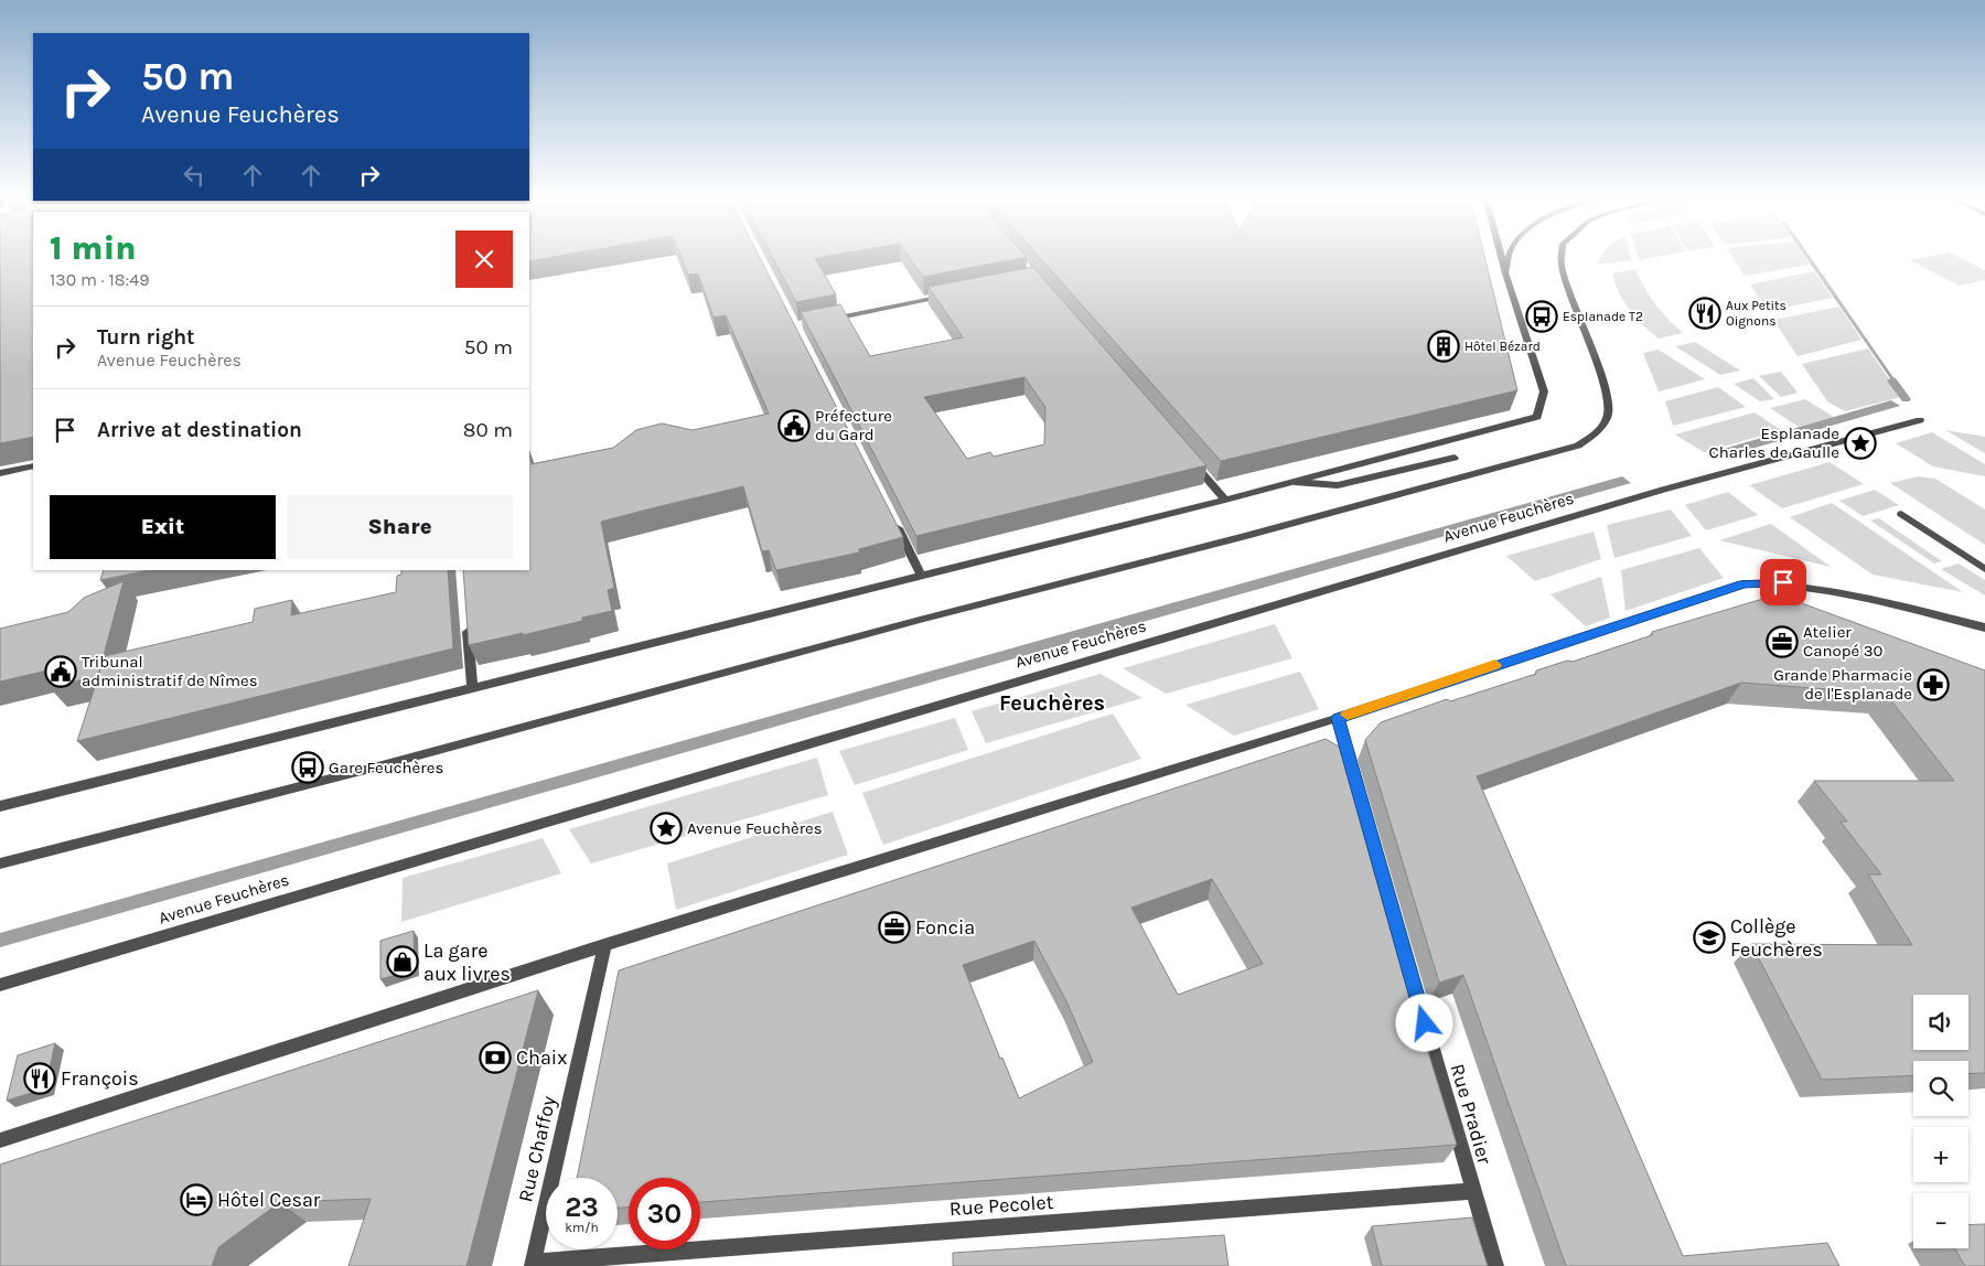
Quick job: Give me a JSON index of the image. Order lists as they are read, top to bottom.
{
  "streets": {
    "street": [
      "Avenue Feuchères",
      "Rue Pradier",
      "Rue Chaffoy",
      "Rue Pecolet"
    ]
  },
  "crossings": [
    ["Rue Pradier", "Rue Pecolet"],
    ["Rue Chaffoy", "Rue Pecolet"]
  ],
  "districts": ["Feuchères"],
  "places": {
    "restaurant": ["Aux Petits Oignons", "François"],
    "bus stop": ["Esplanade T2", "Gare Feuchères"],
    "building": ["Hôtel Bézard"],
    "public building": ["Préfecture du Gard", "Tribunal administratif de Nîmes"],
    "place": ["Esplanade Charles de Gaulle", "Avenue Feuchères"],
    "office": ["Atelier Canopé 30", "Foncia"],
    "pharmacy": ["Grande Pharmacie de l'Esplanade"],
    "school or university": ["Collège Feuchères"],
    "shop": ["La gare aux livres"],
    "bank": ["Chaix"],
    "hotel": ["Hôtel Cesar"]
  },
  "page": {
    "turn": ["50 m", "Avenue Feuchères"],
    "heading": ["1 min", "130 m · 18:49"],
    "list": [
      {
        "name": "Turn right",
        "note": "Avenue Feuchères",
        "value": "50 m"
      },
      {
        "name": "Arrive at destination",
        "value": "80 m"
      }
    ],
    "buttons": ["Exit", "Share"],
    "map_buttons": ["+", "−"],
    "speed": "23 km/h",
    "limit": "30"
  }
}
